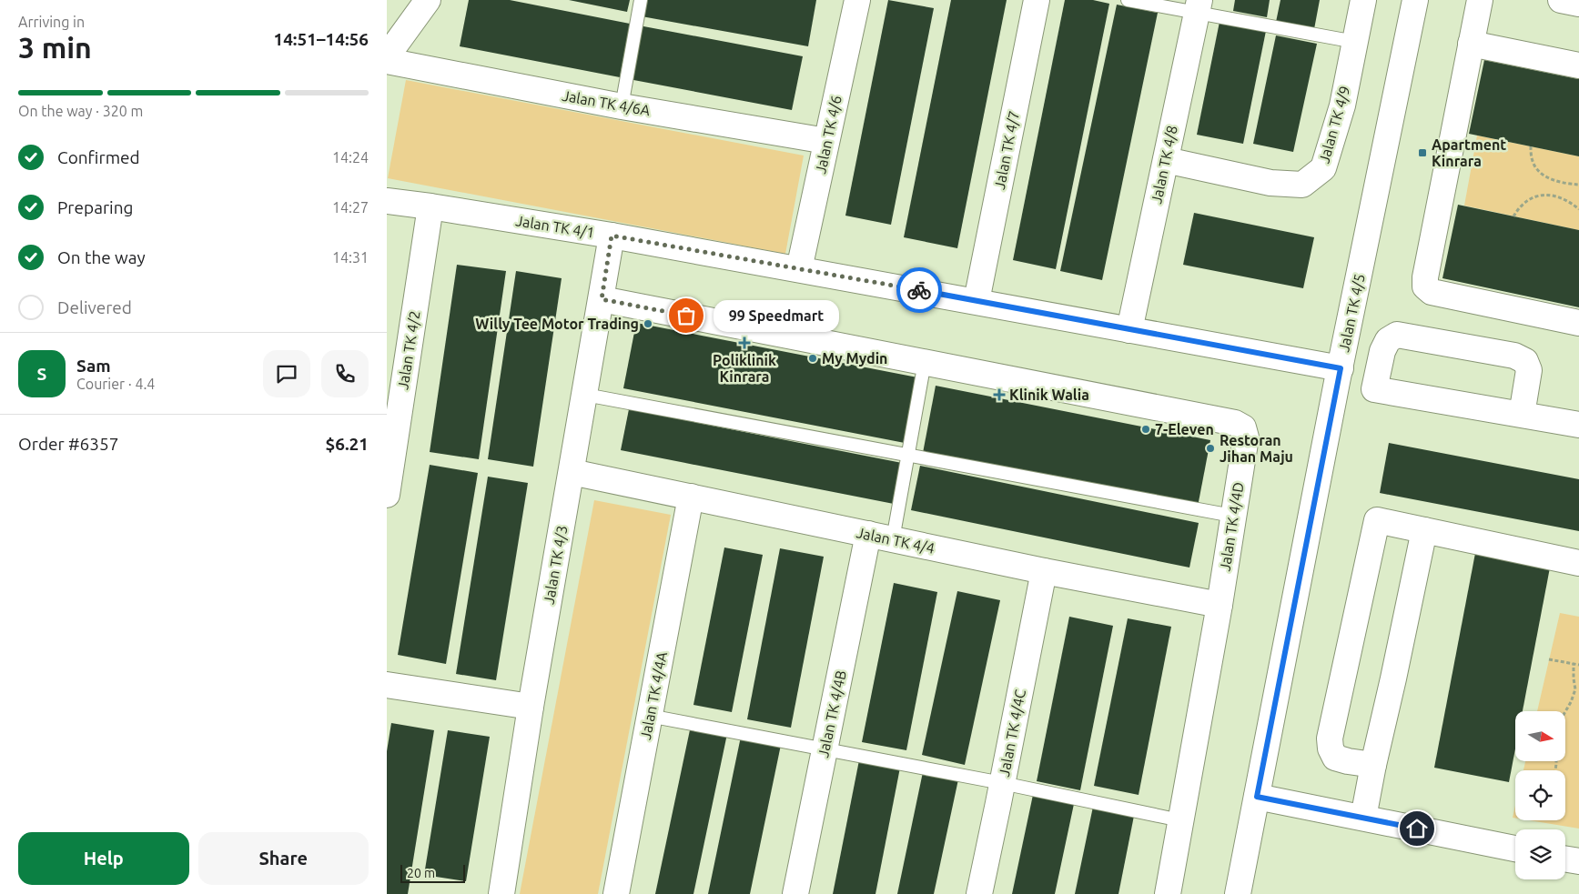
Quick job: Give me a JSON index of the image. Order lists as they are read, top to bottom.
{
  "streets": {
    "street": [
      "Jalan TK 4/6A",
      "Jalan TK 4/9",
      "Jalan TK 4/6",
      "Jalan TK 4/7",
      "Jalan TK 4/8",
      "Jalan TK 4/1",
      "Jalan TK 4/5",
      "Jalan TK 4/2",
      "Jalan TK 4/4D",
      "Jalan TK 4/4",
      "Jalan TK 4/3",
      "Jalan TK 4/4A",
      "Jalan TK 4/4B",
      "Jalan TK 4/4C"
    ]
  },
  "crossings": [
    ["Jalan TK 4/6A", "Jalan TK 4/6"],
    ["Jalan TK 4/9", "Jalan TK 4/8"],
    ["Jalan TK 4/6", "Jalan TK 4/1"],
    ["Jalan TK 4/7", "Jalan TK 4/1"],
    ["Jalan TK 4/8", "Jalan TK 4/1"],
    ["Jalan TK 4/1", "Jalan TK 4/5"],
    ["Jalan TK 4/1", "Jalan TK 4/2"],
    ["Jalan TK 4/1", "Jalan TK 4/3"],
    ["Jalan TK 4/4D", "Jalan TK 4/4"],
    ["Jalan TK 4/4D", "Jalan TK 4/3"],
    ["Jalan TK 4/4", "Jalan TK 4/3"],
    ["Jalan TK 4/4", "Jalan TK 4/4A"],
    ["Jalan TK 4/4", "Jalan TK 4/4B"],
    ["Jalan TK 4/4", "Jalan TK 4/4C"]
  ],
  "places": {
    "transit": ["Apartment Kinrara"],
    "other": [
      "99 Speedmart",
      "Willy Tee Motor Trading",
      "My Mydin",
      "7-Eleven",
      "Restoran Jihan Maju"
    ],
    "health": ["Poliklinik Kinrara", "Klinik Walia"]
  },
  "scale_bar": "20 m",
  "north": "right",
  "page": {
    "heading": ["3 min", "Arriving in", "14:51–14:56"],
    "panel": [
      "Sam",
      "Courier · 4.4",
      "Order #6357",
      "$6.21"
    ],
    "bar": "On the way · 320 m",
    "list": [
      ["Confirmed", "14:24"],
      ["Preparing", "14:27"],
      ["On the way", "14:31"],
      "Delivered"
    ],
    "bubble": "99 Speedmart",
    "round": "S",
    "buttons": ["Help", "Share"],
    "scale": "20 m"
  }
}
